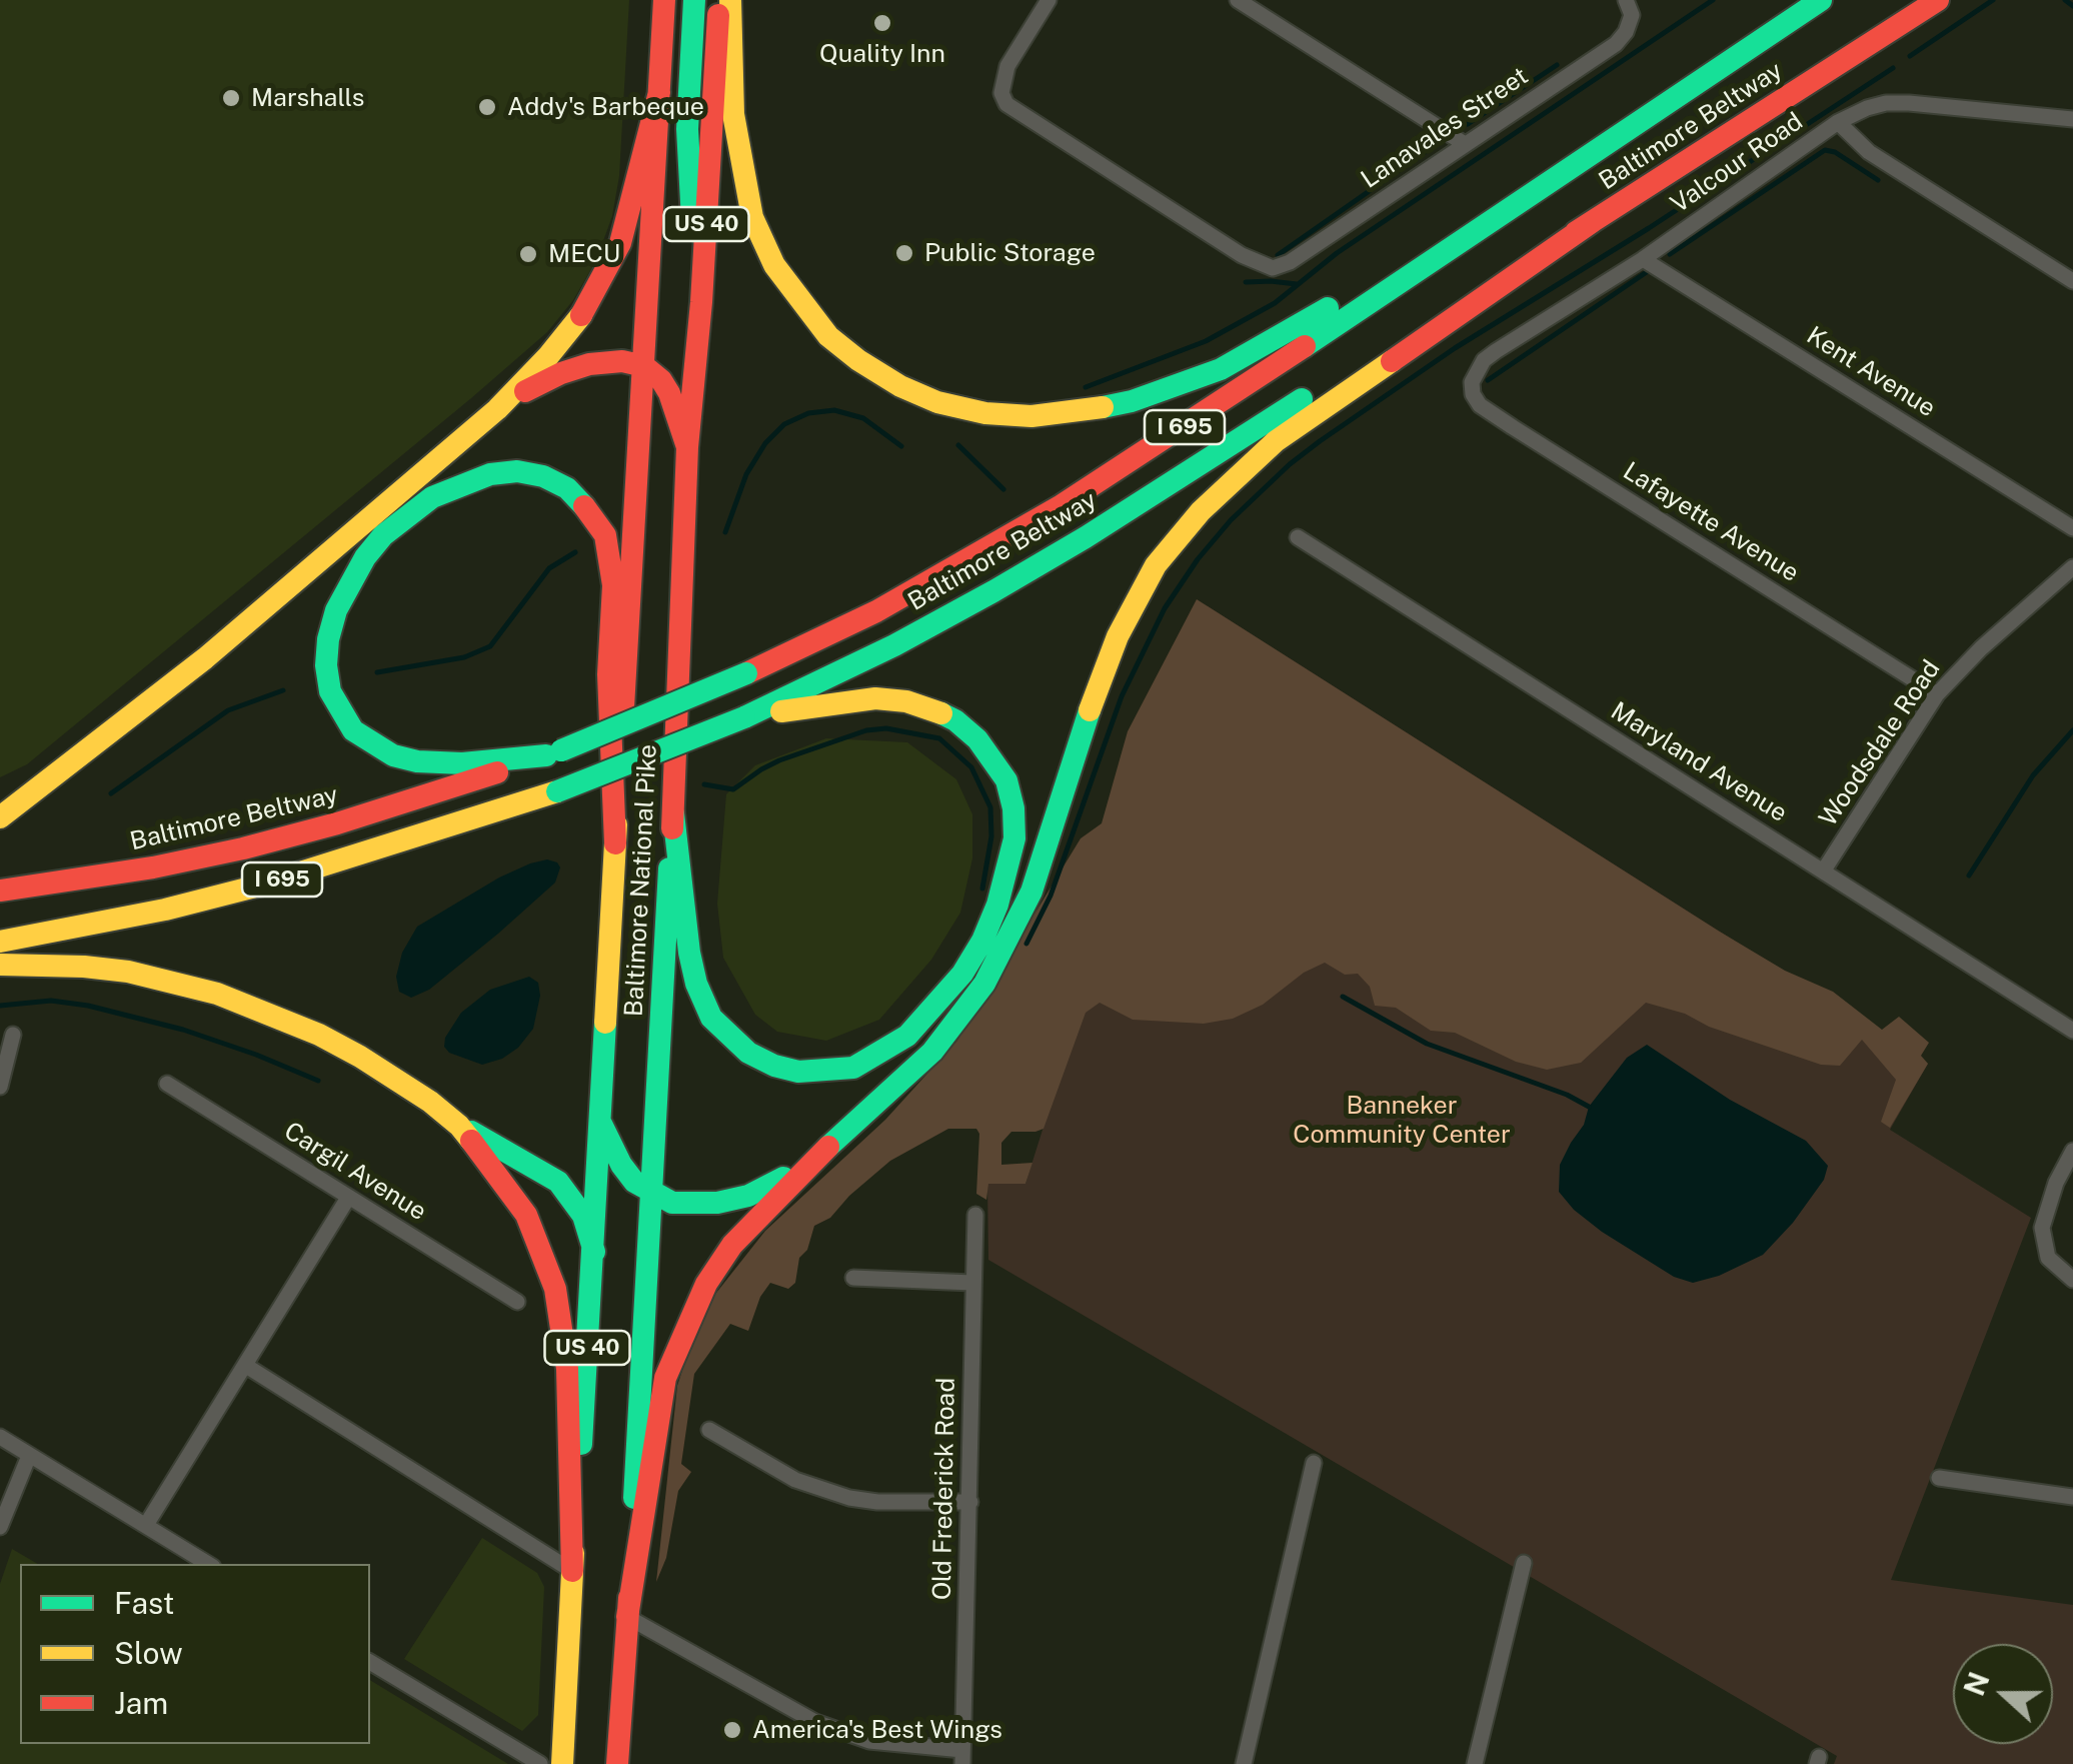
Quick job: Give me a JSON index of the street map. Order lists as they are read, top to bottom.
{
  "streets": {
    "main road": [
      "Baltimore Beltway",
      "US 40",
      "I 695",
      "Baltimore National Pike"
    ],
    "street": [
      "Lanavales Street",
      "Valcour Road",
      "Kent Avenue",
      "Lafayette Avenue",
      "Woodsdale Road",
      "Maryland Avenue",
      "Cargil Avenue",
      "Old Frederick Road"
    ]
  },
  "crossings": [
    ["Valcour Road", "Kent Avenue"],
    ["Valcour Road", "Lafayette Avenue"],
    ["Lafayette Avenue", "Woodsdale Road"],
    ["Woodsdale Road", "Maryland Avenue"]
  ],
  "parks": ["Banneker Community Center"],
  "places": [
    "Quality Inn",
    "Marshalls",
    "Addy's Barbeque",
    "Public Storage",
    "MECU",
    "America's Best Wings"
  ],
  "legend": ["Fast", "Slow", "Jam"],
  "north": "left"
}
